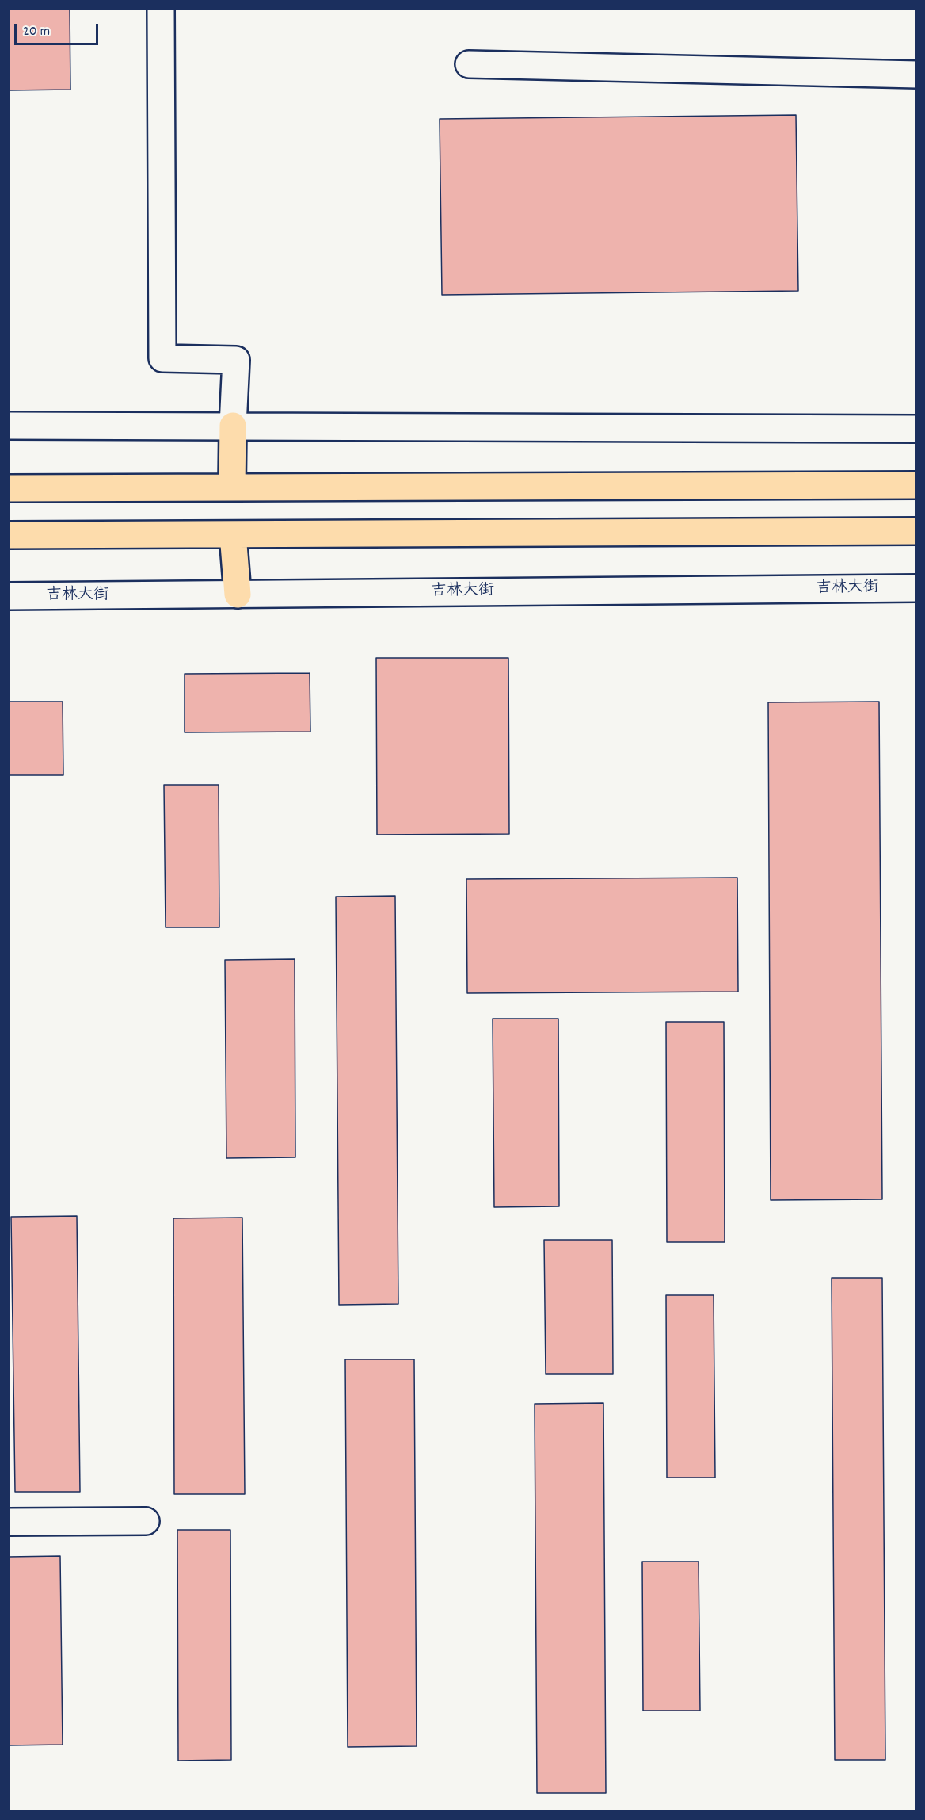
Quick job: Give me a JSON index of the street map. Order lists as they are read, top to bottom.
{
  "streets": {
    "street": ["吉林大街"]
  },
  "scale_bar": "20 m"
}
